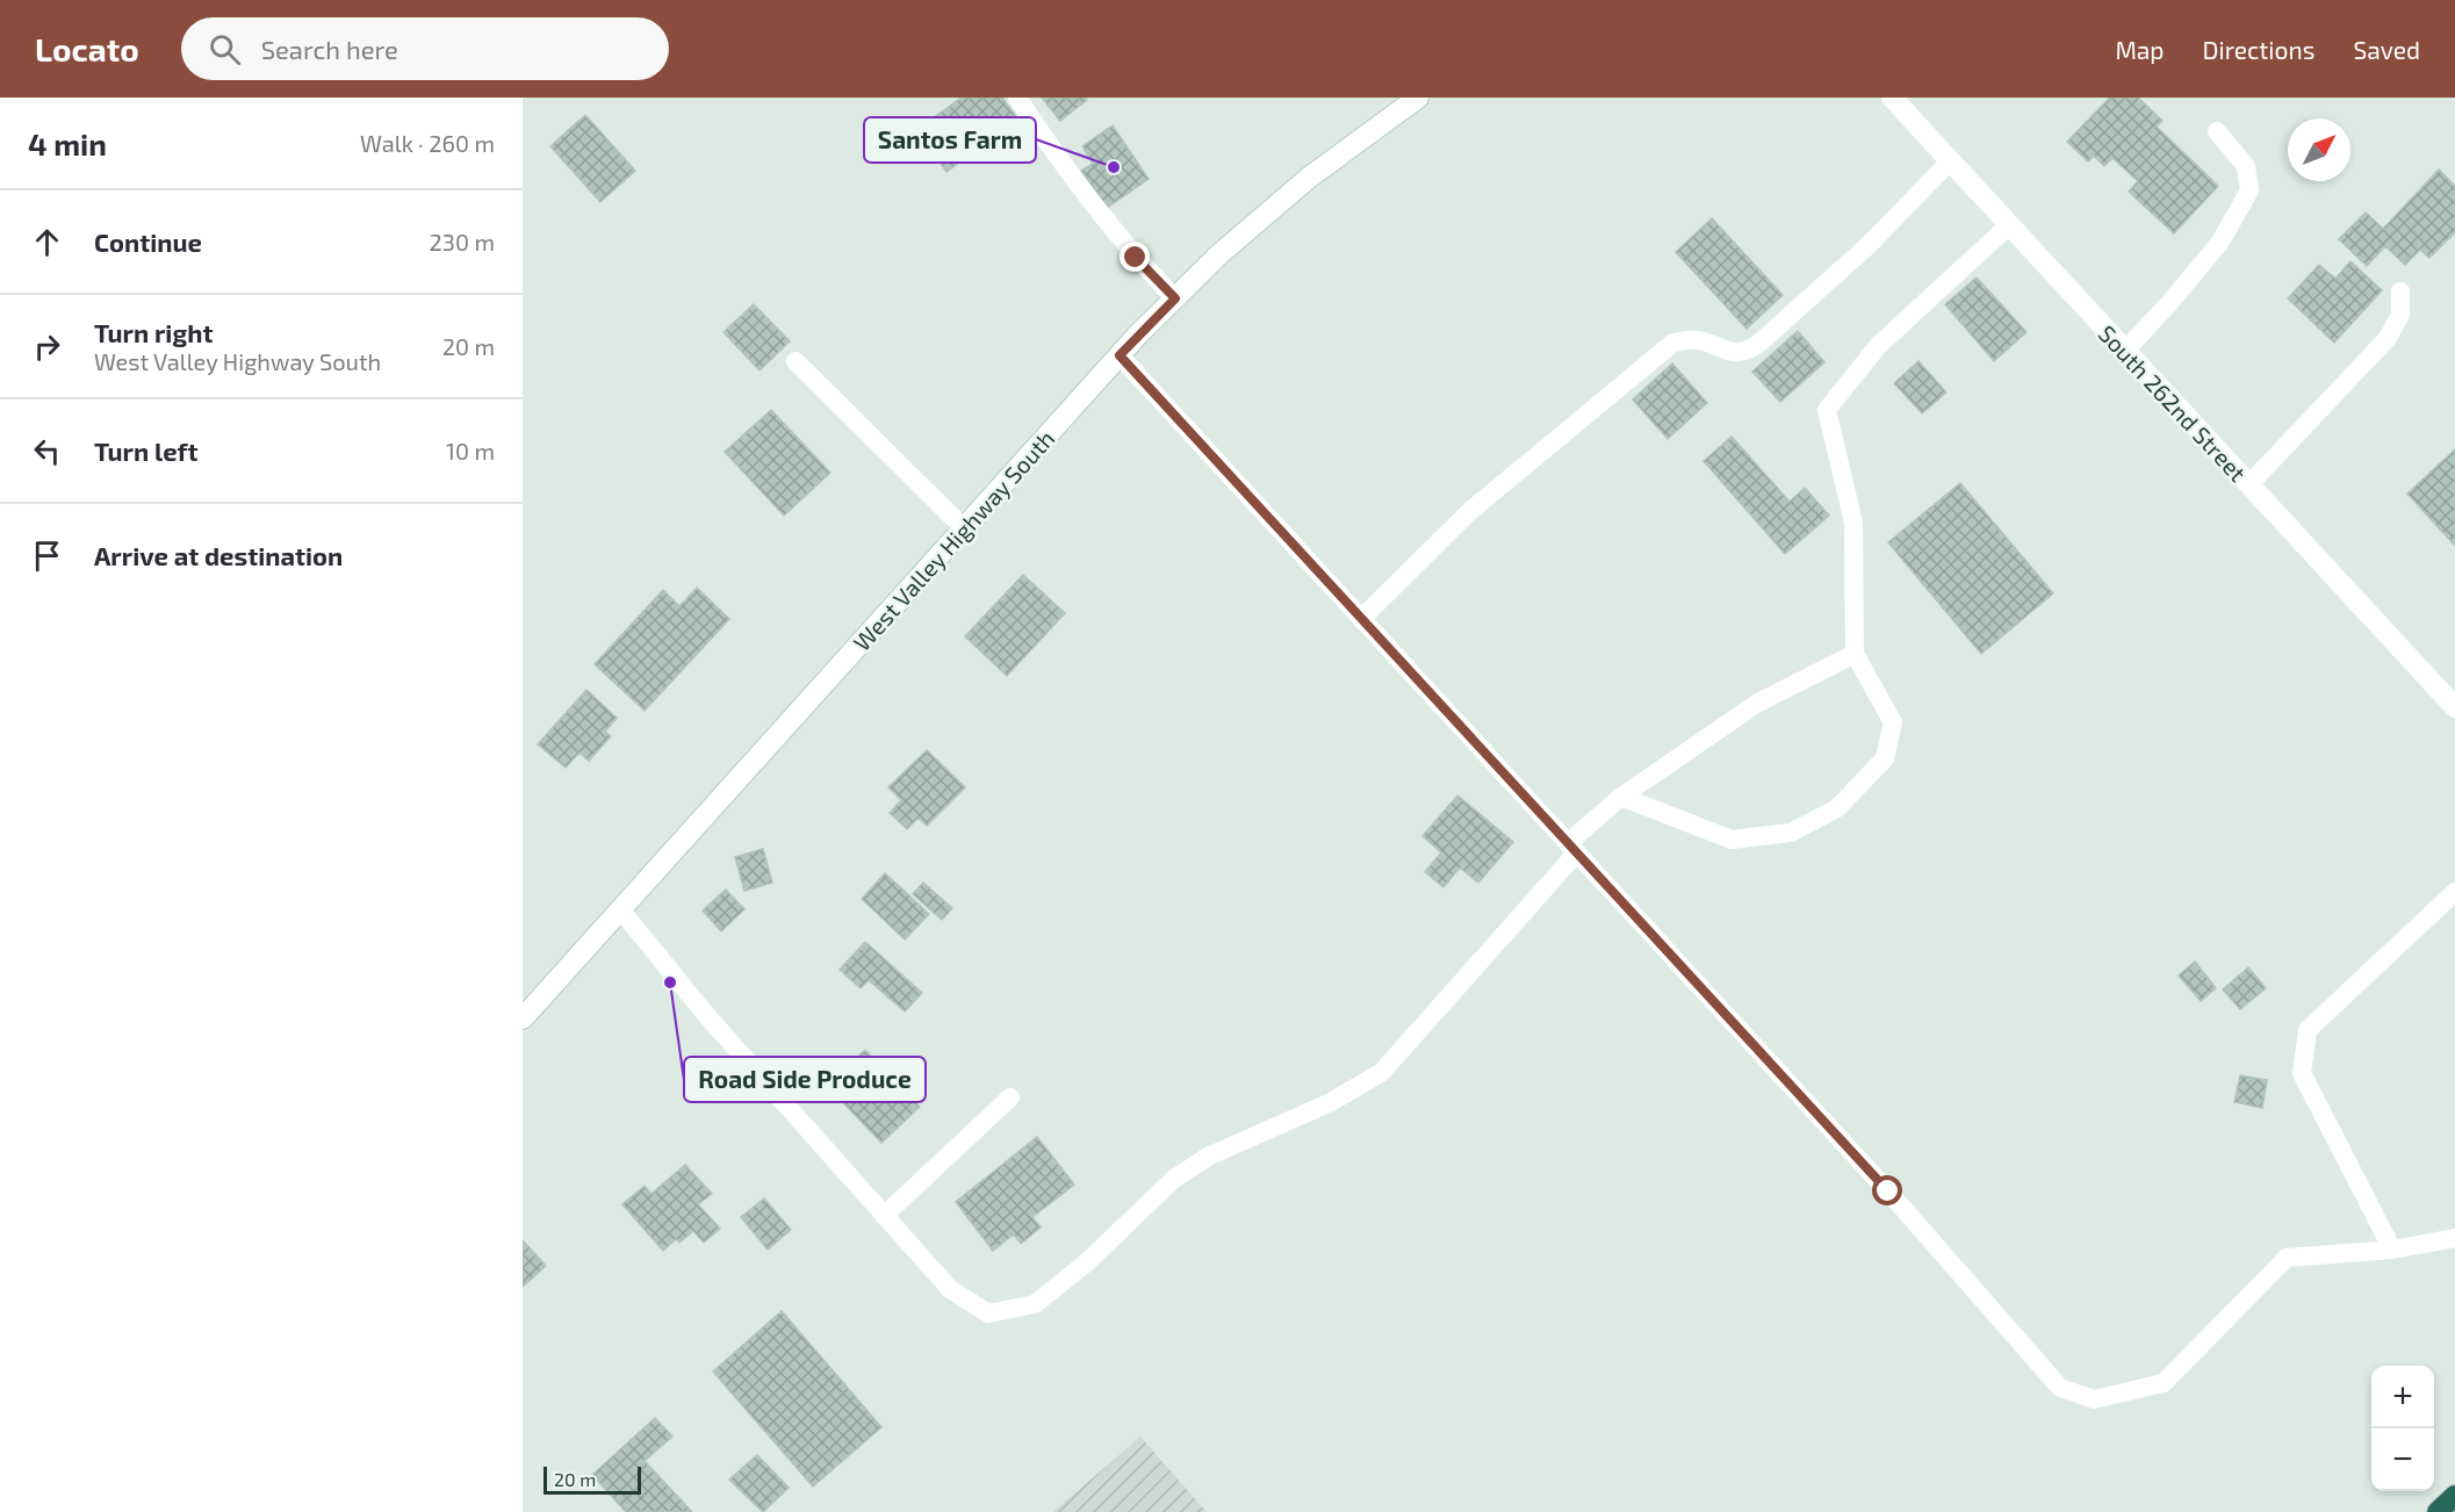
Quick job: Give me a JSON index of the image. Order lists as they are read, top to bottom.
{
  "streets": {
    "main road": ["South 262nd Street", "West Valley Highway South"]
  },
  "places": ["Santos Farm", "Road Side Produce"],
  "scale_bar": "20 m",
  "north": "top right",
  "page": {
    "header": "Locato",
    "search": "Search here",
    "nav": ["Map", "Directions", "Saved"],
    "heading": ["4 min", "Walk · 260 m"],
    "list": [
      ["Continue", "230 m"],
      ["Turn right", "West Valley Highway South", "20 m"],
      ["Turn left", "10 m"],
      "Arrive at destination"
    ],
    "map_buttons": ["+", "−"],
    "scale": "20 m"
  }
}
